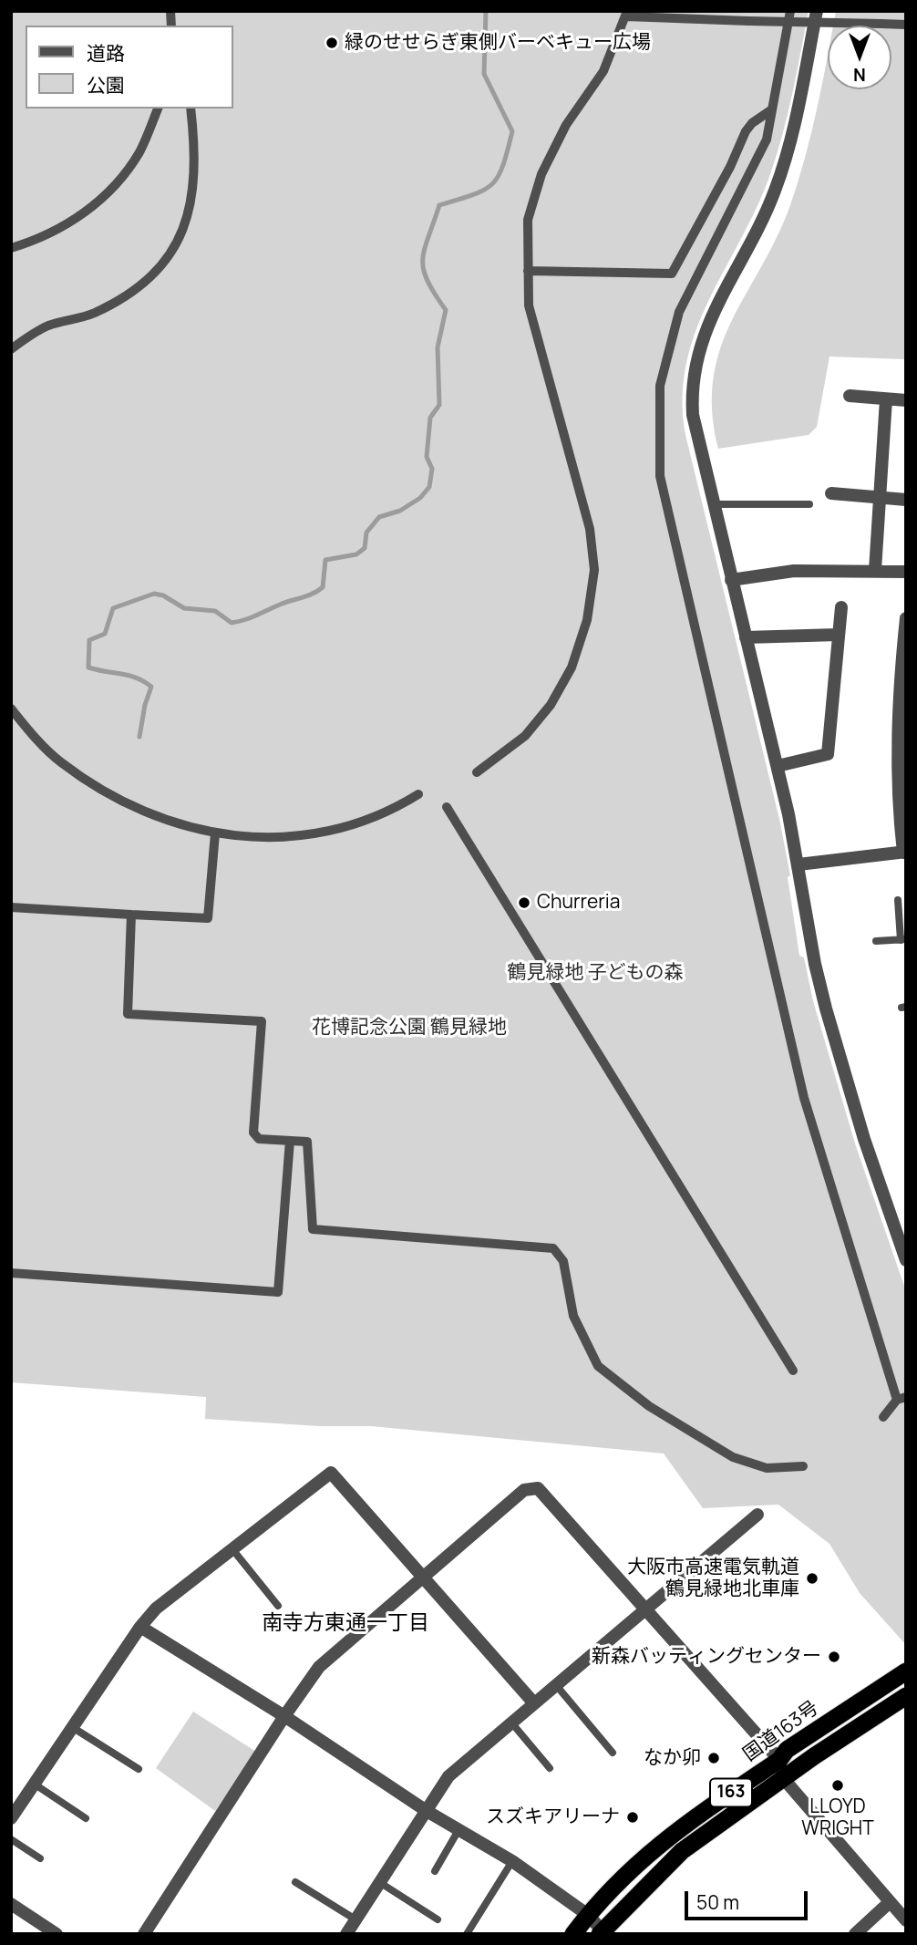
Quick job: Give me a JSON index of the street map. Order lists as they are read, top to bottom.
{
  "streets": {
    "highway": ["国道163号", "163"]
  },
  "districts": ["南寺方東通一丁目"],
  "parks": ["鶴見緑地 子どもの森", "花博記念公園 鶴見緑地"],
  "places": [
    "緑のせせらぎ東側バーベキュー広場",
    "Churreria",
    "大阪市高速電気軌道 鶴見緑地北車庫",
    "新森バッティングセンター",
    "なか卯",
    "LLOYD WRIGHT",
    "スズキアリーナ"
  ],
  "legend": ["道路", "公園"],
  "scale_bar": "50 m",
  "north": "bottom"
}
